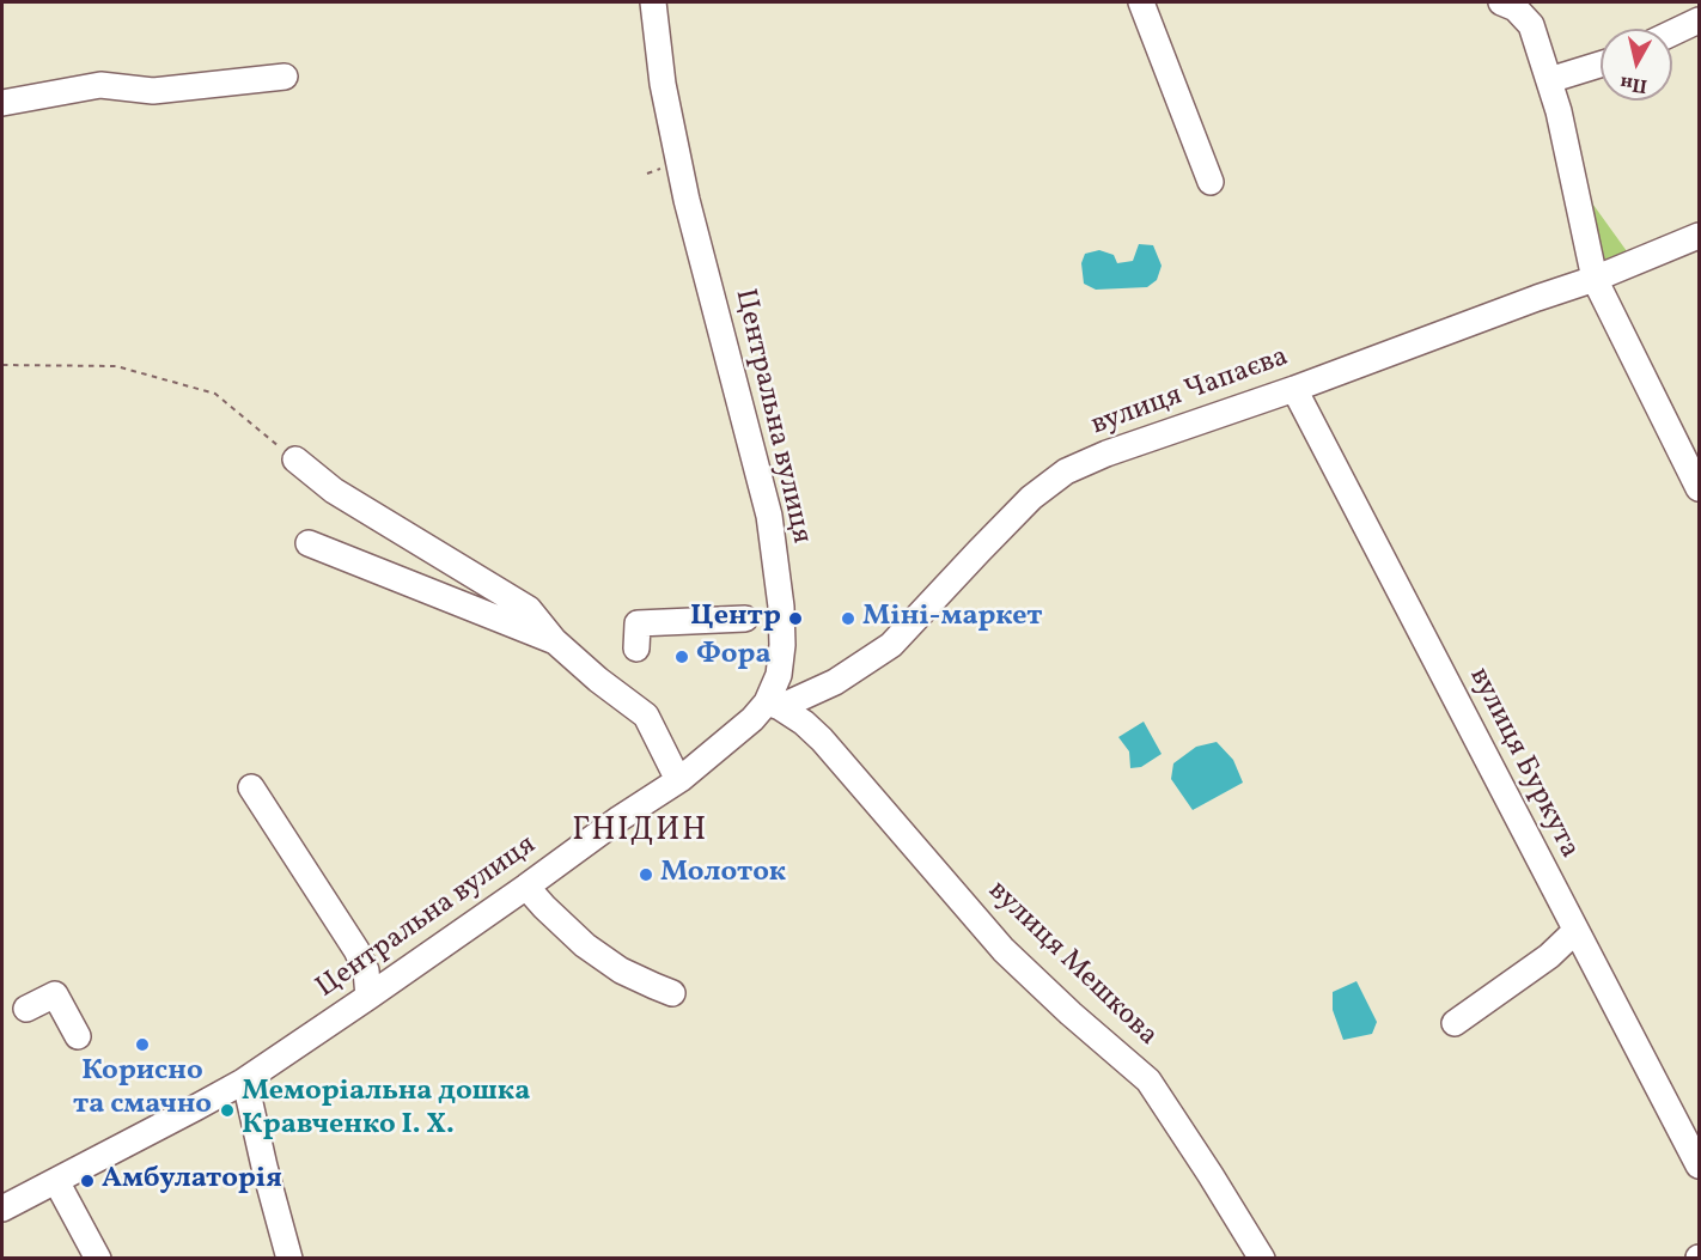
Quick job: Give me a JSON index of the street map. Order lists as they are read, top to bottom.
{
  "streets": {
    "street": [
      "вулиця Чапаєва",
      "Центральна вулиця",
      "вулиця Буркута",
      "вулиця Мешкова"
    ]
  },
  "crossings": [
    ["вулиця Чапаєва", "Центральна вулиця"],
    ["вулиця Чапаєва", "вулиця Буркута"],
    ["вулиця Чапаєва", "вулиця Мешкова"],
    ["Центральна вулиця", "вулиця Мешкова"]
  ],
  "districts": ["ГНІДИН"],
  "places": [
    "Центр",
    "Міні-маркет",
    "Фора",
    "Молоток",
    "Корисно та смачно",
    "Меморіальна дошка Кравченко І. Х.",
    "Амбулаторія"
  ],
  "north": "bottom"
}
